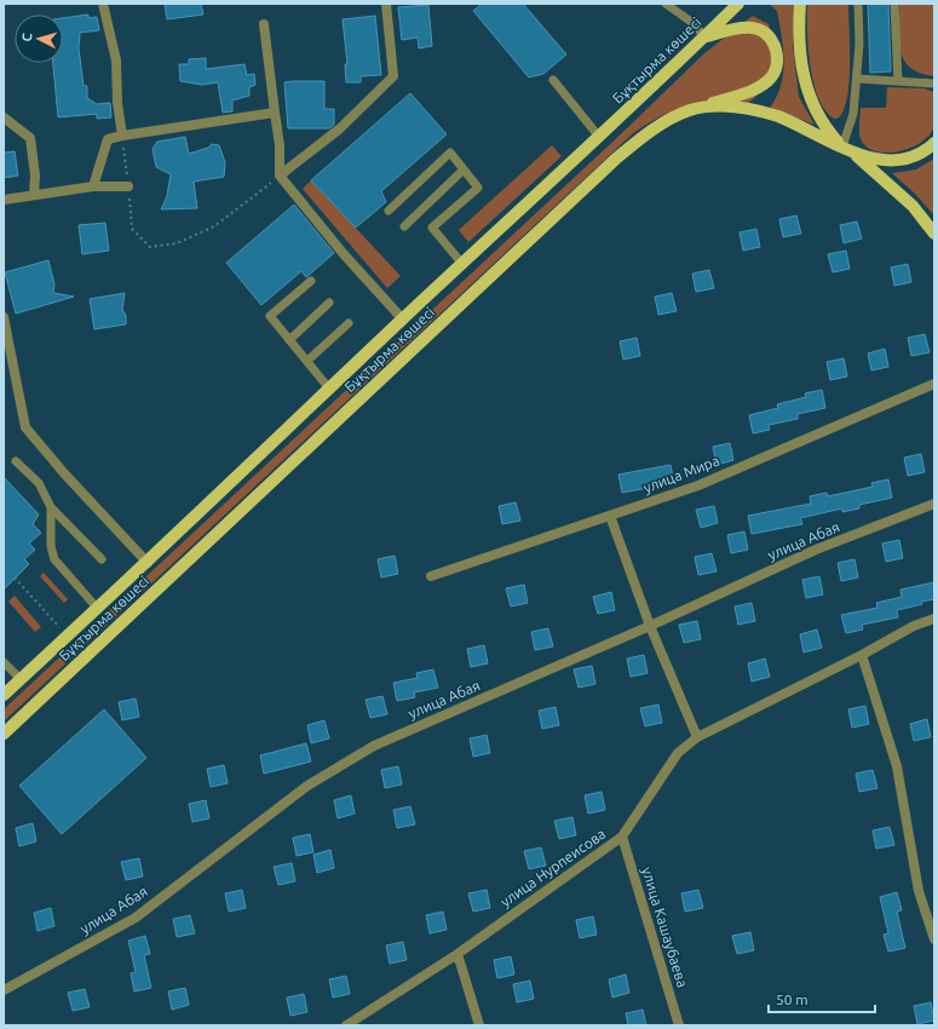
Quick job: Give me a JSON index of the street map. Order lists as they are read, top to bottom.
{
  "streets": {
    "main road": ["Бұқтырма көшесі"],
    "street": [
      "улица Мира",
      "улица Абая",
      "улица Нурпеисова",
      "улица Кашаубаева"
    ]
  },
  "crossings": [
    ["улица Нурпеисова", "улица Кашаубаева"]
  ],
  "scale_bar": "50 m",
  "north": "left"
}
